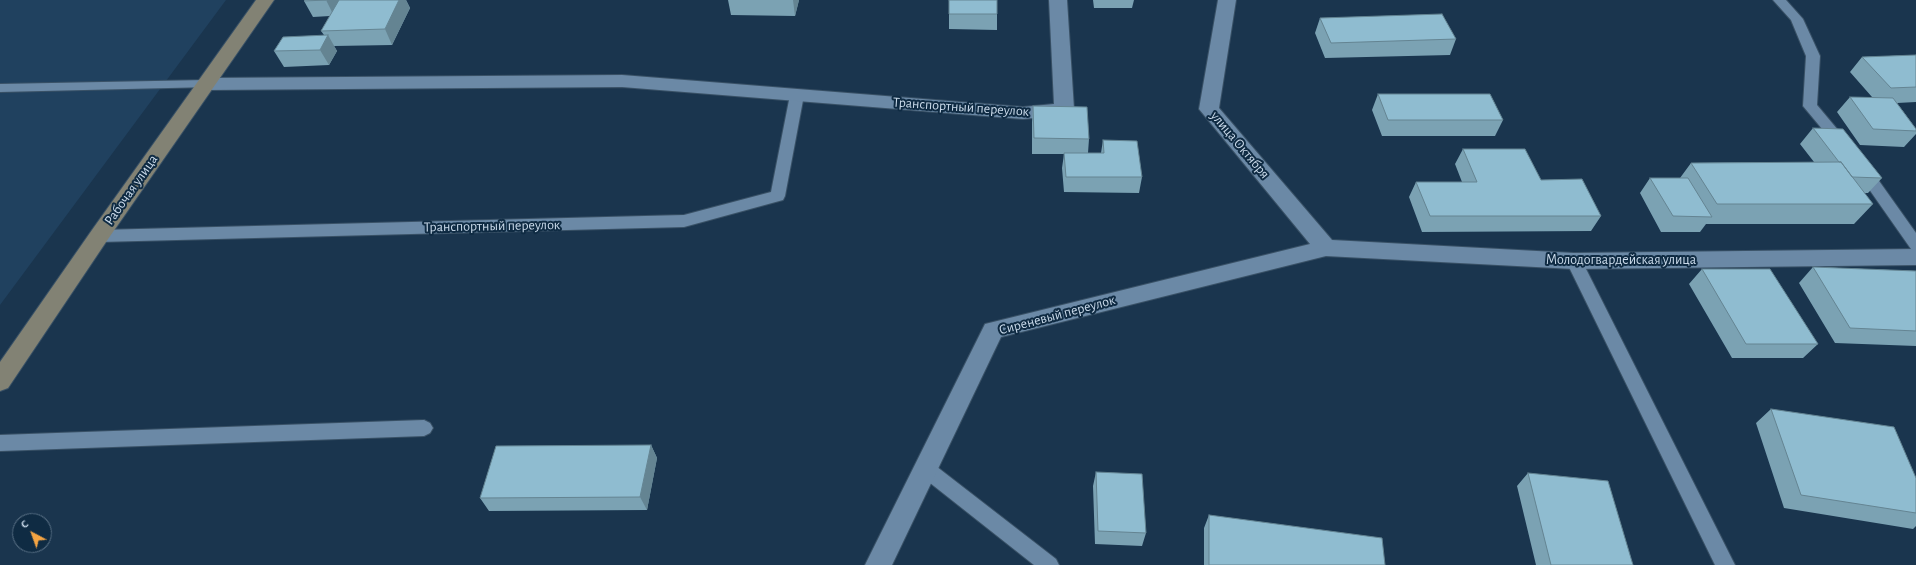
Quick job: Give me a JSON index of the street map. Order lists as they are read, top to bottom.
{
  "streets": {
    "street": [
      "Транспортный переулок",
      "улица Октября",
      "Рабочая улица",
      "Молодогвардейская улица",
      "Сиреневый переулок"
    ]
  },
  "crossings": [
    ["Транспортный переулок", "Рабочая улица"],
    ["улица Октября", "Молодогвардейская улица"],
    ["улица Октября", "Сиреневый переулок"],
    ["Молодогвардейская улица", "Сиреневый переулок"]
  ],
  "north": "top left"
}
